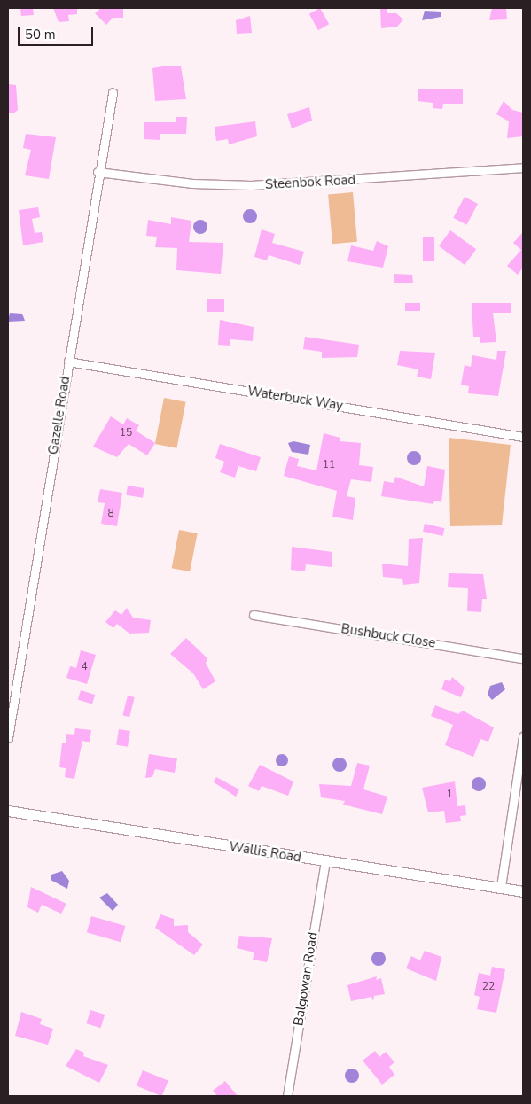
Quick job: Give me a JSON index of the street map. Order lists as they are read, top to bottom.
{
  "streets": {
    "street": [
      "Steenbok Road",
      "Waterbuck Way",
      "Gazelle Road",
      "Bushbuck Close",
      "Wallis Road",
      "Balgowan Road"
    ]
  },
  "crossings": [
    ["Steenbok Road", "Gazelle Road"],
    ["Waterbuck Way", "Gazelle Road"],
    ["Wallis Road", "Balgowan Road"]
  ],
  "house_numbers": [
    "15",
    "11",
    "8",
    "4",
    "1",
    "22"
  ],
  "scale_bar": "50 m"
}
